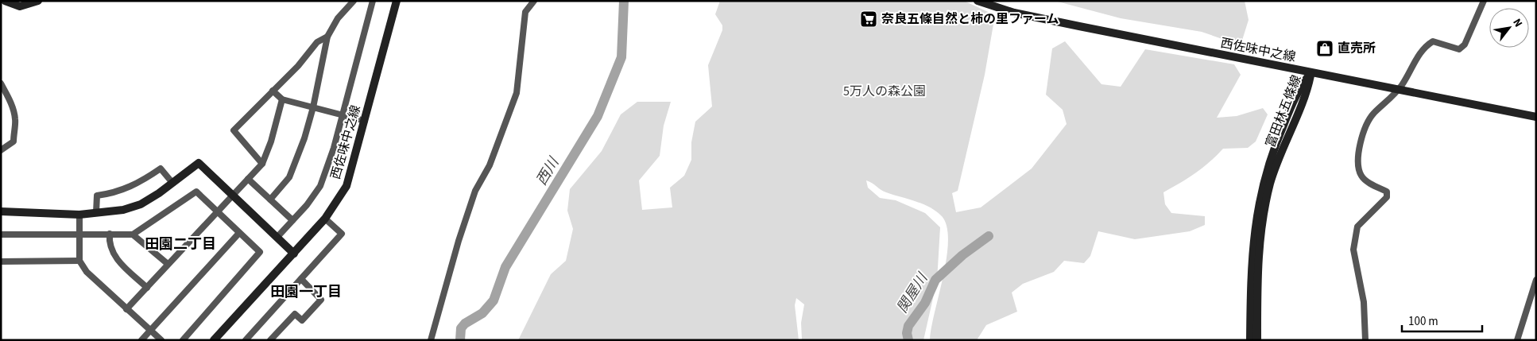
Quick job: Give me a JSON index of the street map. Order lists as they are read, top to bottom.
{
  "streets": {
    "main road": ["西佐味中之線", "富田林五條線"]
  },
  "crossings": [
    ["西佐味中之線", "富田林五條線"]
  ],
  "districts": ["田園二丁目", "田園一丁目"],
  "water": ["西川", "関屋川"],
  "parks": ["5万人の森公園"],
  "places": {
    "supermarket": ["奈良五條自然と柿の里ファーム"],
    "shop": ["直売所"]
  },
  "scale_bar": "100 m",
  "north": "top right"
}
